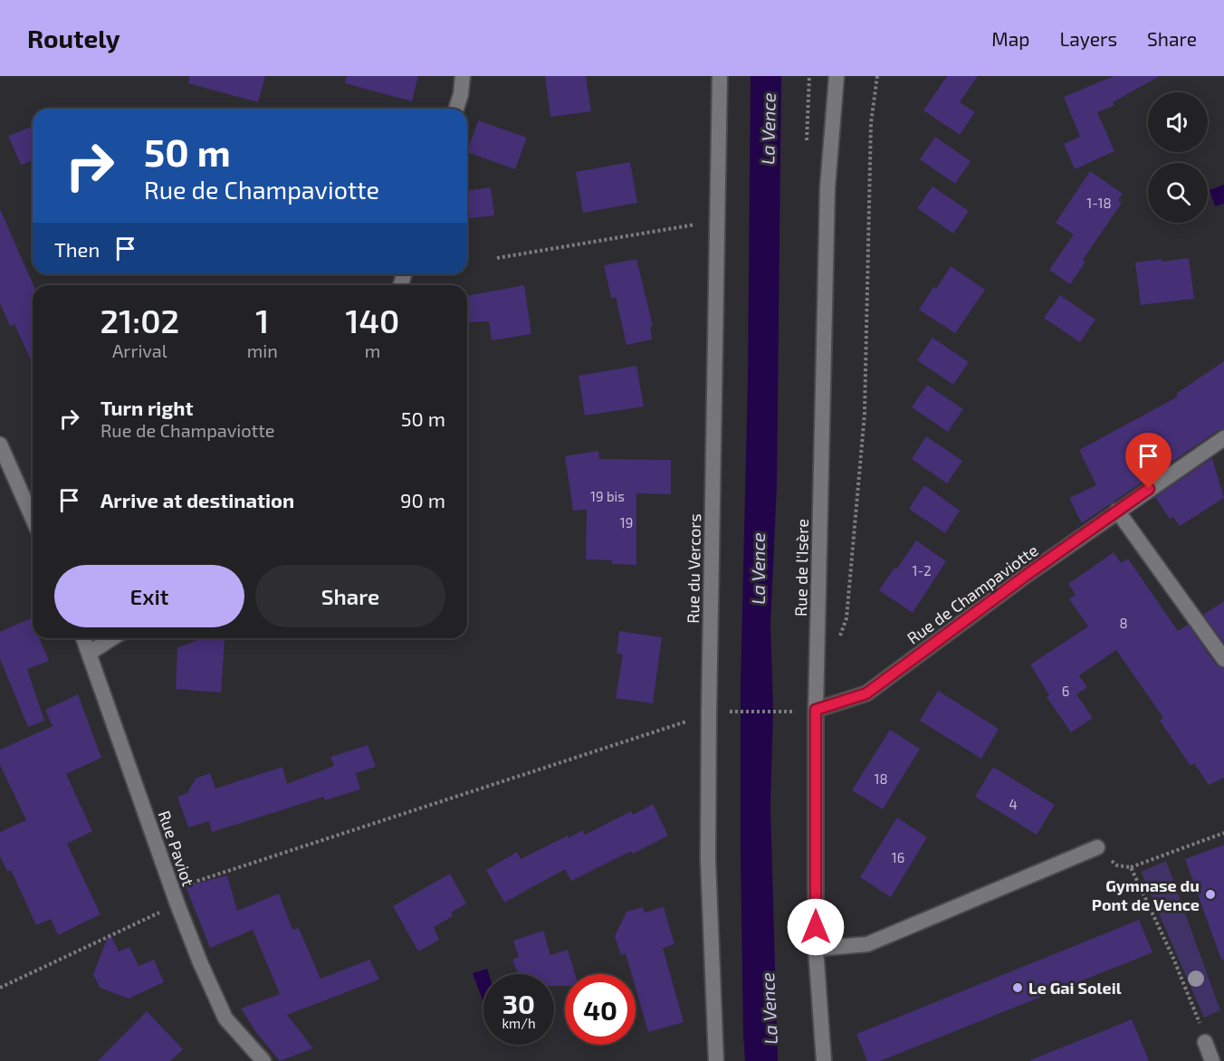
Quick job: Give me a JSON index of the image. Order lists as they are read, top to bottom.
{
  "streets": {
    "street": [
      "Rue de l'Isère",
      "Rue du Vercors",
      "Rue de Champaviotte",
      "Rue Paviot"
    ]
  },
  "crossings": [
    ["Rue de l'Isère", "Rue de Champaviotte"]
  ],
  "water": ["La Vence"],
  "places": ["Gymnase du Pont de Vence", "Le Gai Soleil"],
  "house_numbers": [
    "1-18",
    "19 bis",
    "19",
    "1-2",
    "8",
    "6",
    "18",
    "4",
    "16"
  ],
  "page": {
    "header": "Routely",
    "nav": ["Map", "Layers", "Share"],
    "turn": ["50 m", "Rue de Champaviotte"],
    "then": "Then",
    "eta": [
      "21:02",
      "Arrival",
      "1",
      "min",
      "140",
      "m"
    ],
    "list": [
      {
        "name": "Turn right",
        "note": "Rue de Champaviotte",
        "value": "50 m"
      },
      {
        "name": "Arrive at destination",
        "value": "90 m"
      }
    ],
    "buttons": ["Exit", "Share"],
    "speed": "30 km/h",
    "limit": "40"
  }
}
